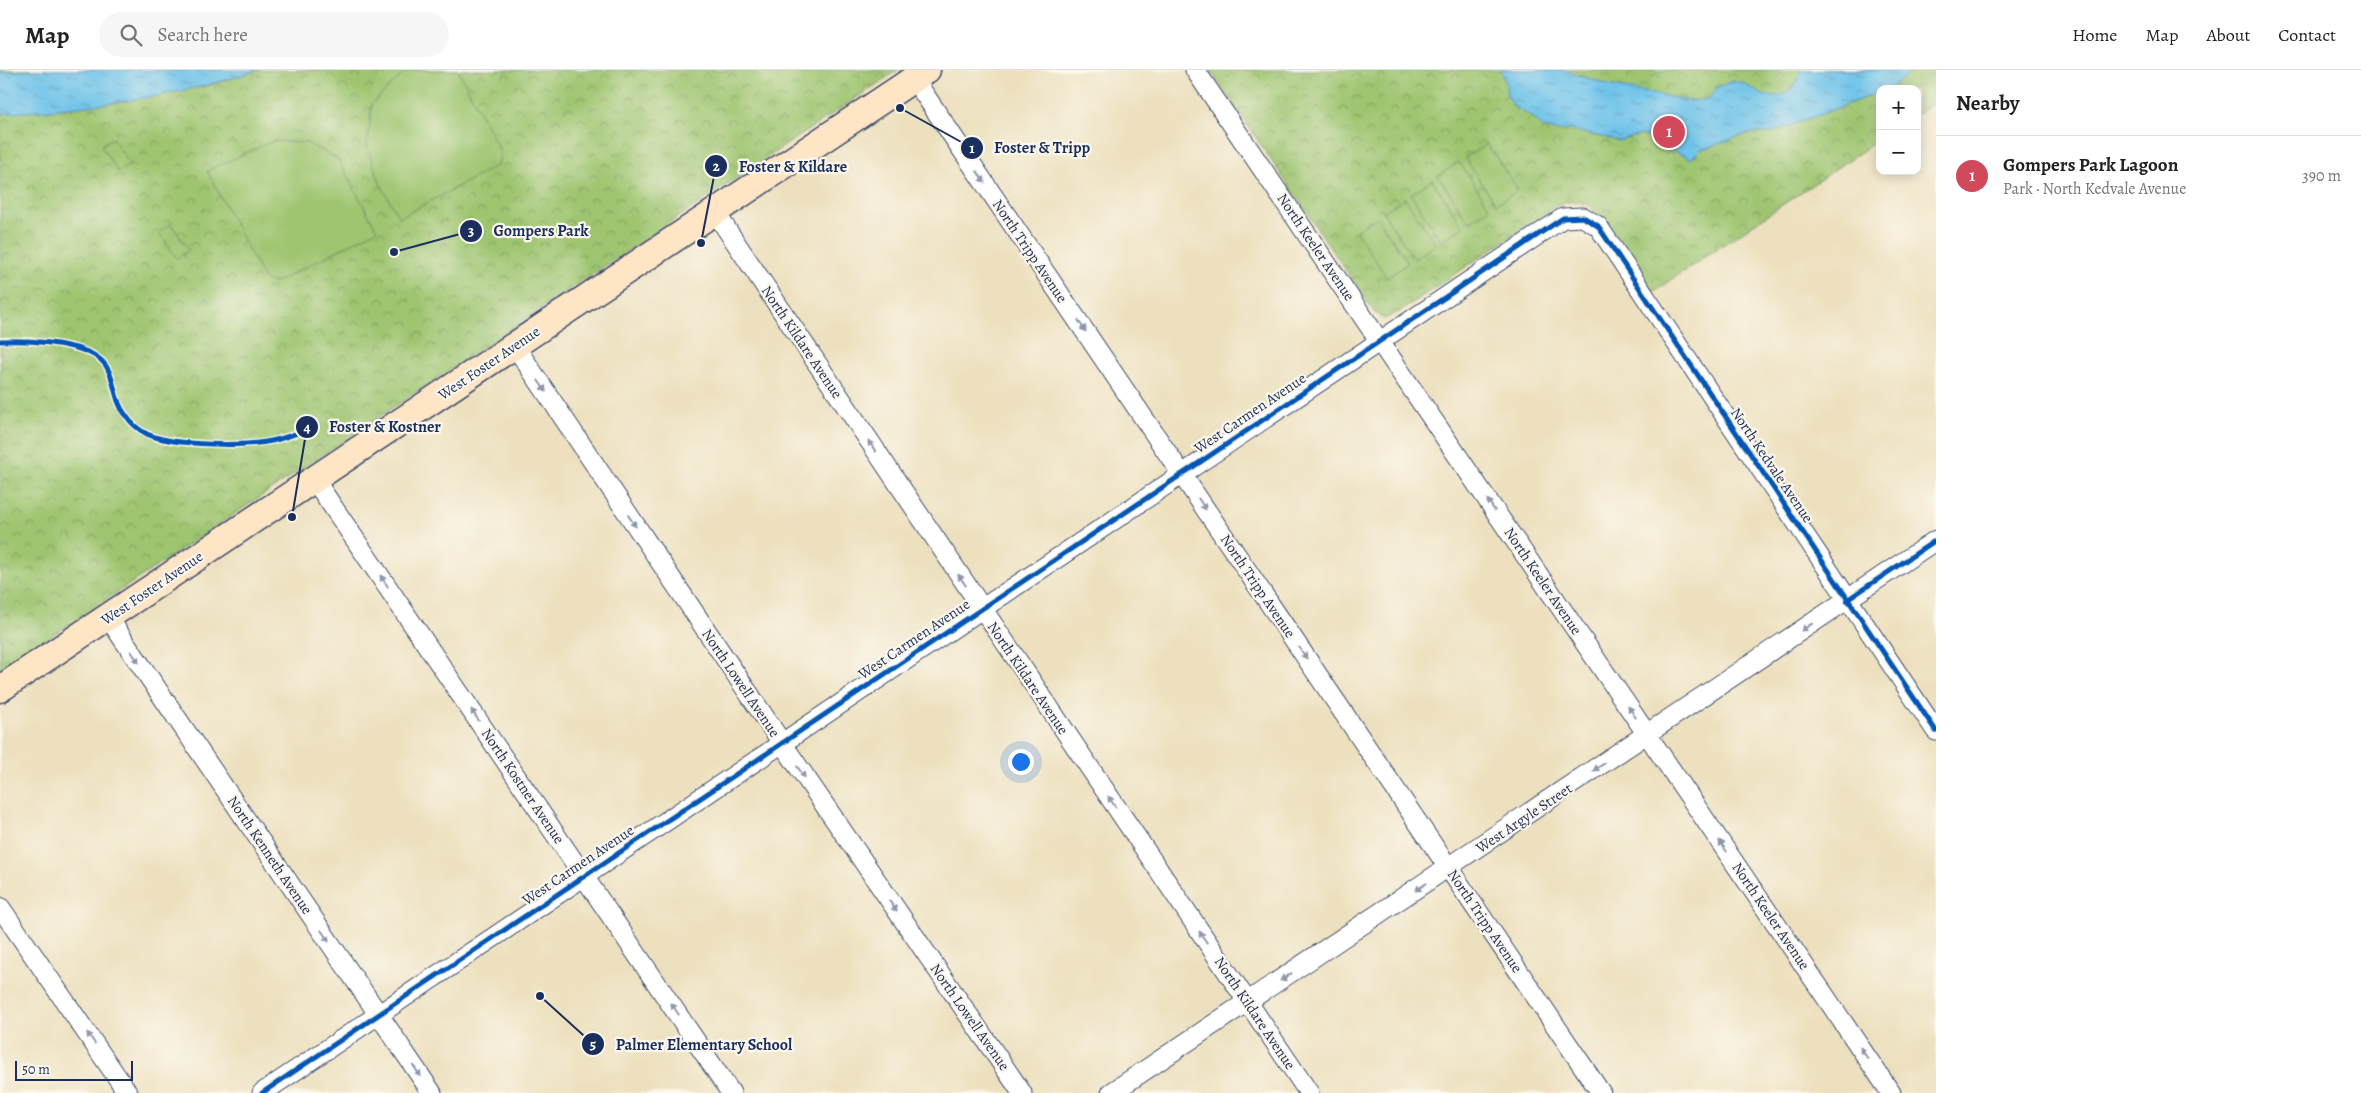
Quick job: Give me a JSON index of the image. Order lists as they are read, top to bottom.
{
  "streets": {
    "main road": ["West Foster Avenue"],
    "street": [
      "North Keeler Avenue",
      "North Tripp Avenue",
      "North Kildare Avenue",
      "West Carmen Avenue",
      "North Kedvale Avenue",
      "North Lowell Avenue",
      "North Kostner Avenue",
      "West Argyle Street",
      "North Kenneth Avenue"
    ]
  },
  "crossings": [
    ["North Keeler Avenue", "West Carmen Avenue"],
    ["North Keeler Avenue", "West Argyle Street"],
    ["North Tripp Avenue", "West Foster Avenue"],
    ["North Tripp Avenue", "West Carmen Avenue"],
    ["North Tripp Avenue", "West Argyle Street"],
    ["North Kildare Avenue", "West Foster Avenue"],
    ["North Kildare Avenue", "West Carmen Avenue"],
    ["North Kildare Avenue", "West Argyle Street"],
    ["West Foster Avenue", "North Lowell Avenue"],
    ["West Foster Avenue", "North Kostner Avenue"],
    ["West Foster Avenue", "North Kenneth Avenue"],
    ["West Carmen Avenue", "North Kedvale Avenue"],
    ["West Carmen Avenue", "North Lowell Avenue"],
    ["West Carmen Avenue", "North Kostner Avenue"],
    ["West Carmen Avenue", "North Kenneth Avenue"],
    ["North Kedvale Avenue", "West Argyle Street"]
  ],
  "one_way": [
    "North Keeler Avenue",
    "North Tripp Avenue",
    "North Kildare Avenue",
    "North Lowell Avenue",
    "North Kostner Avenue",
    "West Argyle Street",
    "North Kenneth Avenue"
  ],
  "places": [
    "Foster & Tripp",
    "Foster & Kildare",
    "Gompers Park",
    "Foster & Kostner",
    "Palmer Elementary School"
  ],
  "scale_bar": "50 m",
  "page": {
    "header": "Map",
    "search": "Search here",
    "nav": [
      "Home",
      "Map",
      "About",
      "Contact"
    ],
    "heading": "Nearby",
    "map_buttons": ["+", "−"],
    "pins": "1",
    "list": [
      {
        "mark": "1",
        "name": "Gompers Park Lagoon",
        "note": "Park · North Kedvale Avenue",
        "value": "390 m"
      }
    ],
    "scale": "50 m"
  }
}
